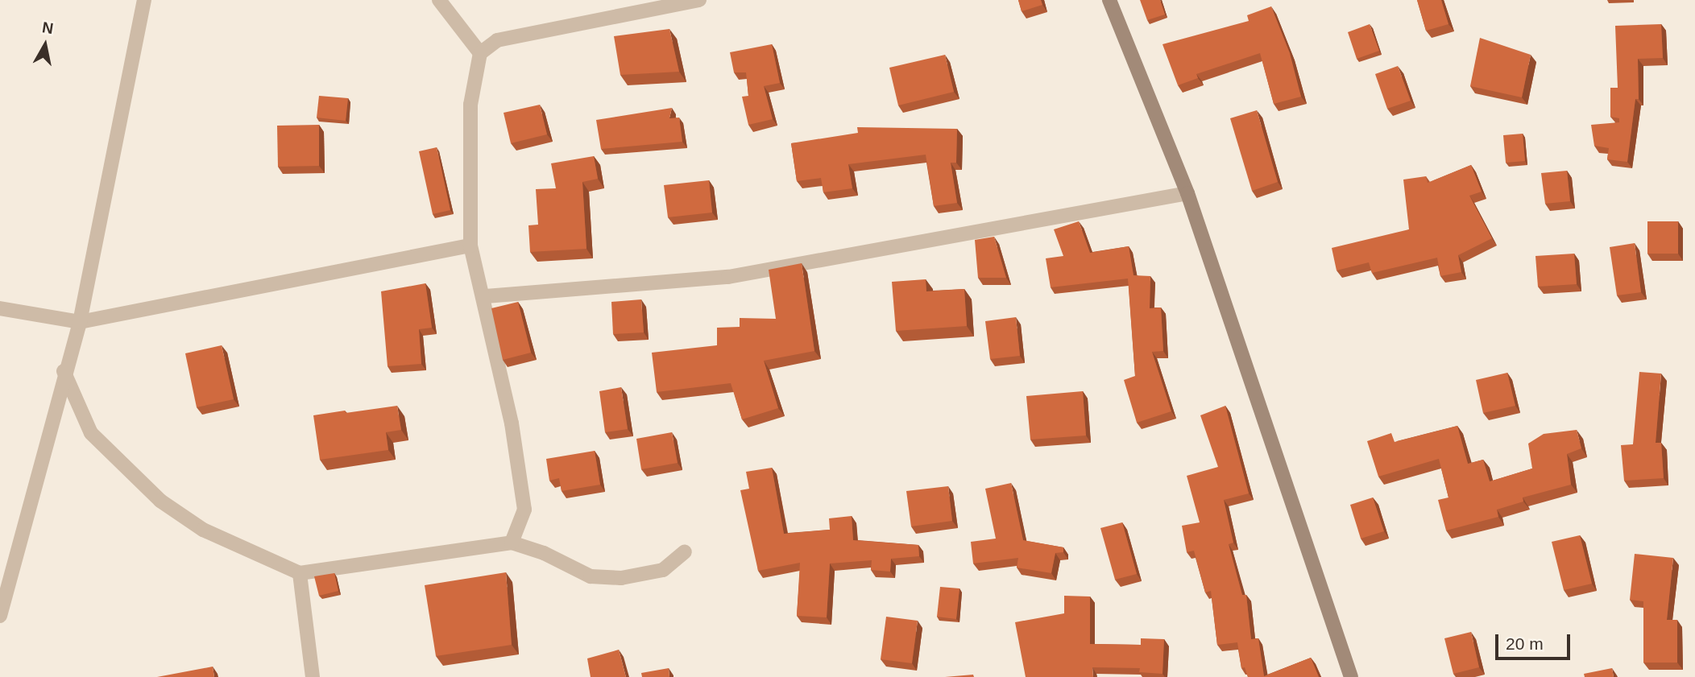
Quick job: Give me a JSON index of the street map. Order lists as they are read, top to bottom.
{
  "scale_bar": "20 m",
  "north": "top"
}
